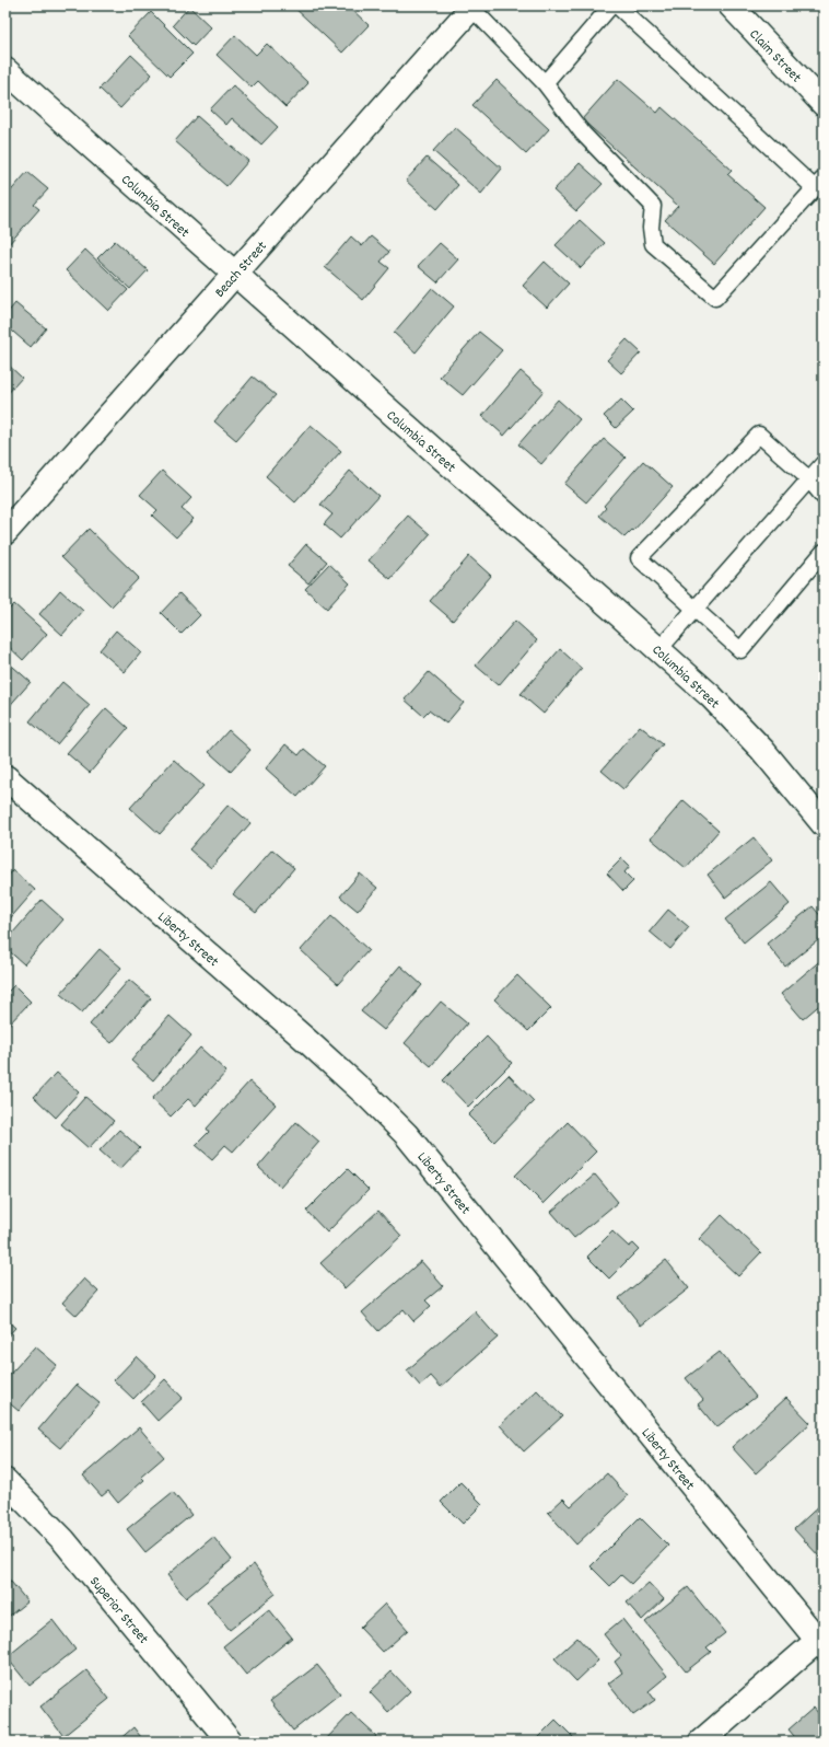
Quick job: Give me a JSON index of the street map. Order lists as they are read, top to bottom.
{
  "streets": {
    "street": [
      "Claim Street",
      "Columbia Street",
      "Beach Street",
      "Liberty Street",
      "Superior Street"
    ]
  },
  "crossings": [
    ["Columbia Street", "Beach Street"]
  ]
}
